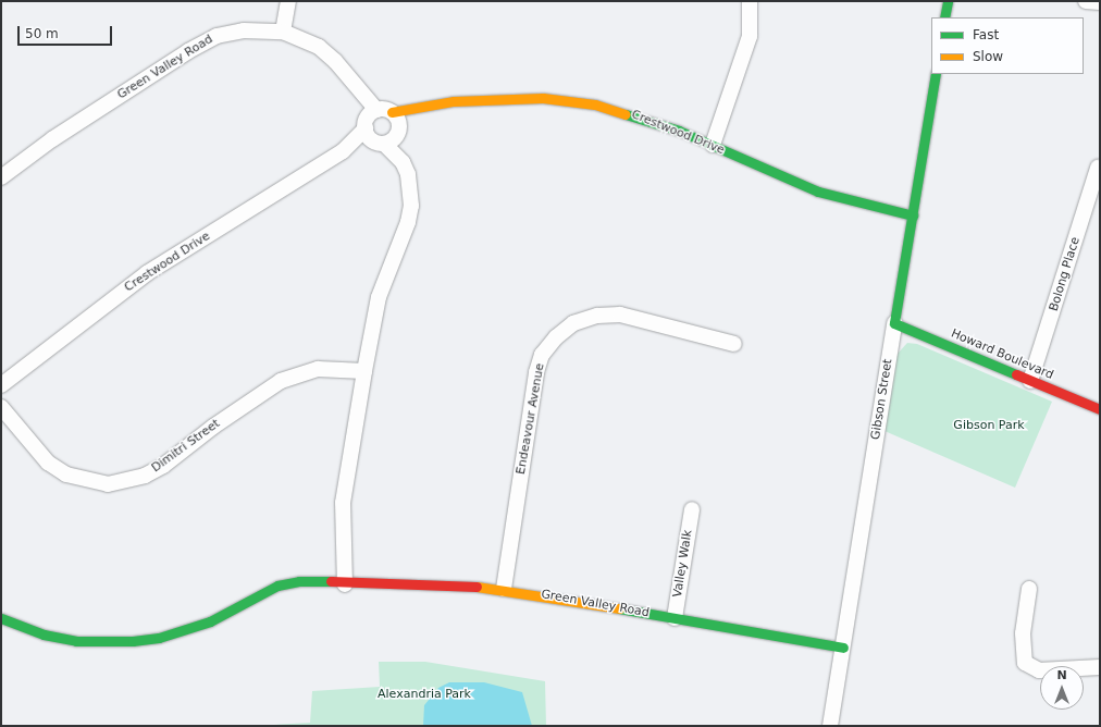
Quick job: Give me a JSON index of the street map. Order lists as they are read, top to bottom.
{
  "streets": {
    "street": [
      "Green Valley Road",
      "Crestwood Drive",
      "Bolong Place",
      "Howard Boulevard",
      "Gibson Street",
      "Endeavour Avenue",
      "Dimitri Street",
      "Valley Walk"
    ]
  },
  "crossings": [
    ["Green Valley Road", "Crestwood Drive"],
    ["Green Valley Road", "Gibson Street"],
    ["Green Valley Road", "Endeavour Avenue"],
    ["Green Valley Road", "Dimitri Street"],
    ["Green Valley Road", "Valley Walk"],
    ["Crestwood Drive", "Gibson Street"],
    ["Bolong Place", "Howard Boulevard"],
    ["Howard Boulevard", "Gibson Street"]
  ],
  "parks": ["Gibson Park", "Alexandria Park"],
  "legend": ["Fast", "Slow"],
  "scale_bar": "50 m",
  "north": "top"
}
